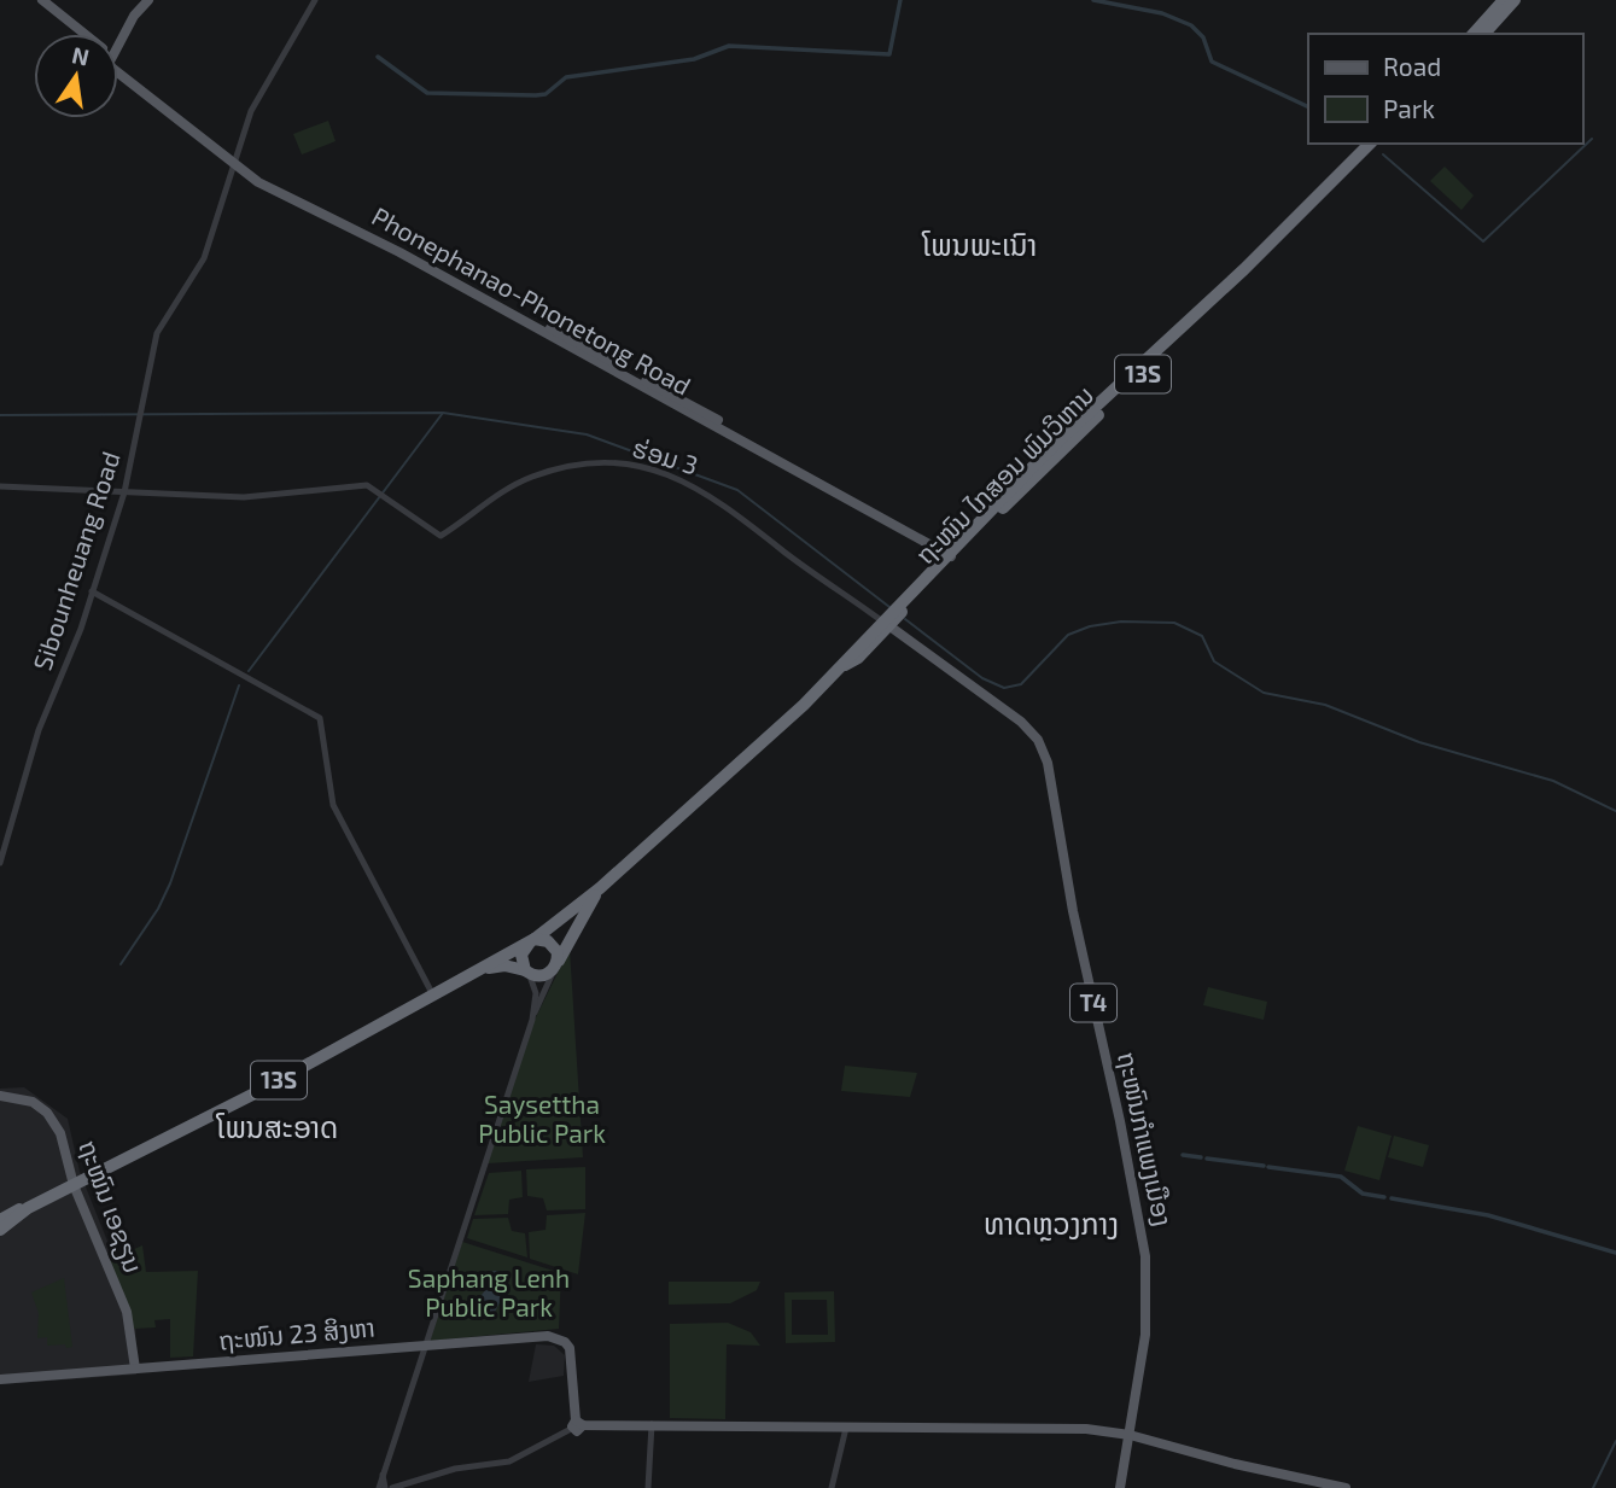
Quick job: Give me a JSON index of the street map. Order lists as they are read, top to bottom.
{
  "streets": {
    "highway": ["13S", "ຖະໜົນ ໄກສອນ ພົມວິຫານ"],
    "main road": [
      "Phonephanao-Phonetong Road",
      "T4",
      "ຖະໜົນກຳແພງເມືອງ",
      "ຖະໜົນ ເອຊຽນ",
      "ຖະໜົນ 23 ສິງຫາ"
    ],
    "street": ["ຮ່ອມ 3", "Sibounheuang Road"]
  },
  "crossings": [
    ["Phonephanao-Phonetong Road", "ຖະໜົນ ໄກສອນ ພົມວິຫານ"],
    ["Phonephanao-Phonetong Road", "Sibounheuang Road"],
    ["13S", "ຖະໜົນ ໄກສອນ ພົມວິຫານ"],
    ["ຮ່ອມ 3", "ຖະໜົນ ໄກສອນ ພົມວິຫານ"],
    ["ຮ່ອມ 3", "Sibounheuang Road"],
    ["ຮ່ອມ 3", "ຖະໜົນກຳແພງເມືອງ"],
    ["ຖະໜົນ ໄກສອນ ພົມວິຫານ", "ຖະໜົນກຳແພງເມືອງ"],
    ["ຖະໜົນ ໄກສອນ ພົມວິຫານ", "ຖະໜົນ ເອຊຽນ"],
    ["ຖະໜົນ ເອຊຽນ", "ຖະໜົນ 23 ສິງຫາ"]
  ],
  "districts": ["ໂພນພະເນົາ", "ໂພນສະອາດ", "ທາດຫຼວງກາງ"],
  "parks": ["Saysettha Public Park", "Saphang Lenh Public Park"],
  "legend": ["Road", "Park"],
  "north": "top"
}
